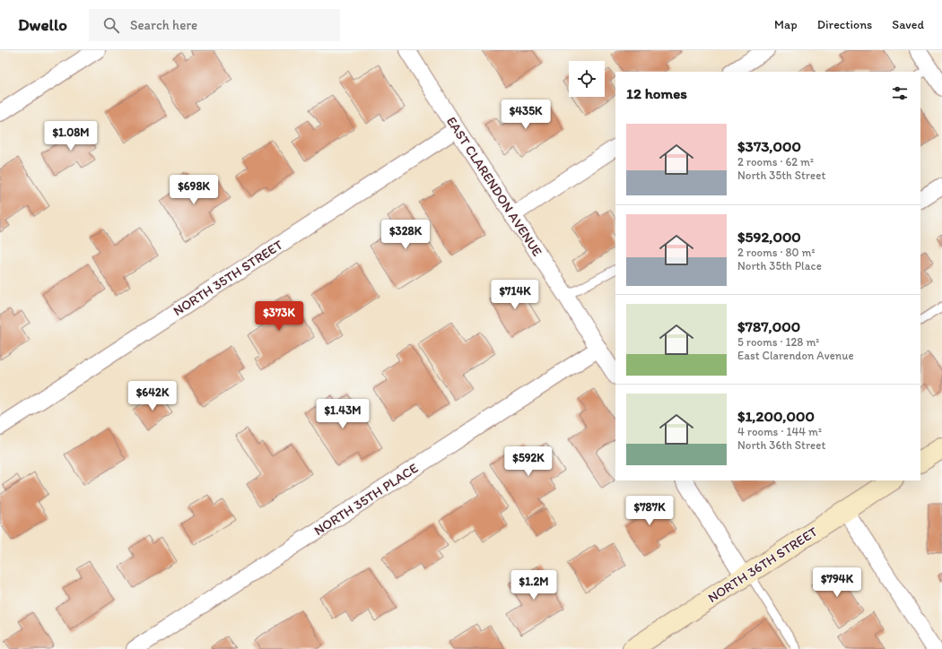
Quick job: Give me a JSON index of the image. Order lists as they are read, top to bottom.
{
  "streets": {
    "main road": ["NORTH 36TH STREET"],
    "street": ["EAST CLARENDON AVENUE", "NORTH 35TH STREET", "NORTH 35TH PLACE"]
  },
  "crossings": [
    ["EAST CLARENDON AVENUE", "NORTH 35TH STREET"],
    ["EAST CLARENDON AVENUE", "NORTH 35TH PLACE"]
  ],
  "page": {
    "header": "Dwello",
    "search": "Search here",
    "nav": ["Map", "Directions", "Saved"],
    "heading": "12 homes",
    "price": [
      "$435K",
      "$1.08M",
      "$698K",
      "$328K",
      "$714K",
      "$373K",
      "$642K",
      "$1.43M",
      "$592K",
      "$787K",
      "$794K",
      "$1.2M"
    ],
    "list": [
      {
        "name": "$373,000",
        "note": "2 rooms · 62 m² · North 35th Street"
      },
      {
        "name": "$592,000",
        "note": "2 rooms · 80 m² · North 35th Place"
      },
      {
        "name": "$787,000",
        "note": "5 rooms · 128 m² · East Clarendon Avenue"
      },
      {
        "name": "$1,200,000",
        "note": "4 rooms · 144 m² · North 36th Street"
      }
    ]
  }
}
